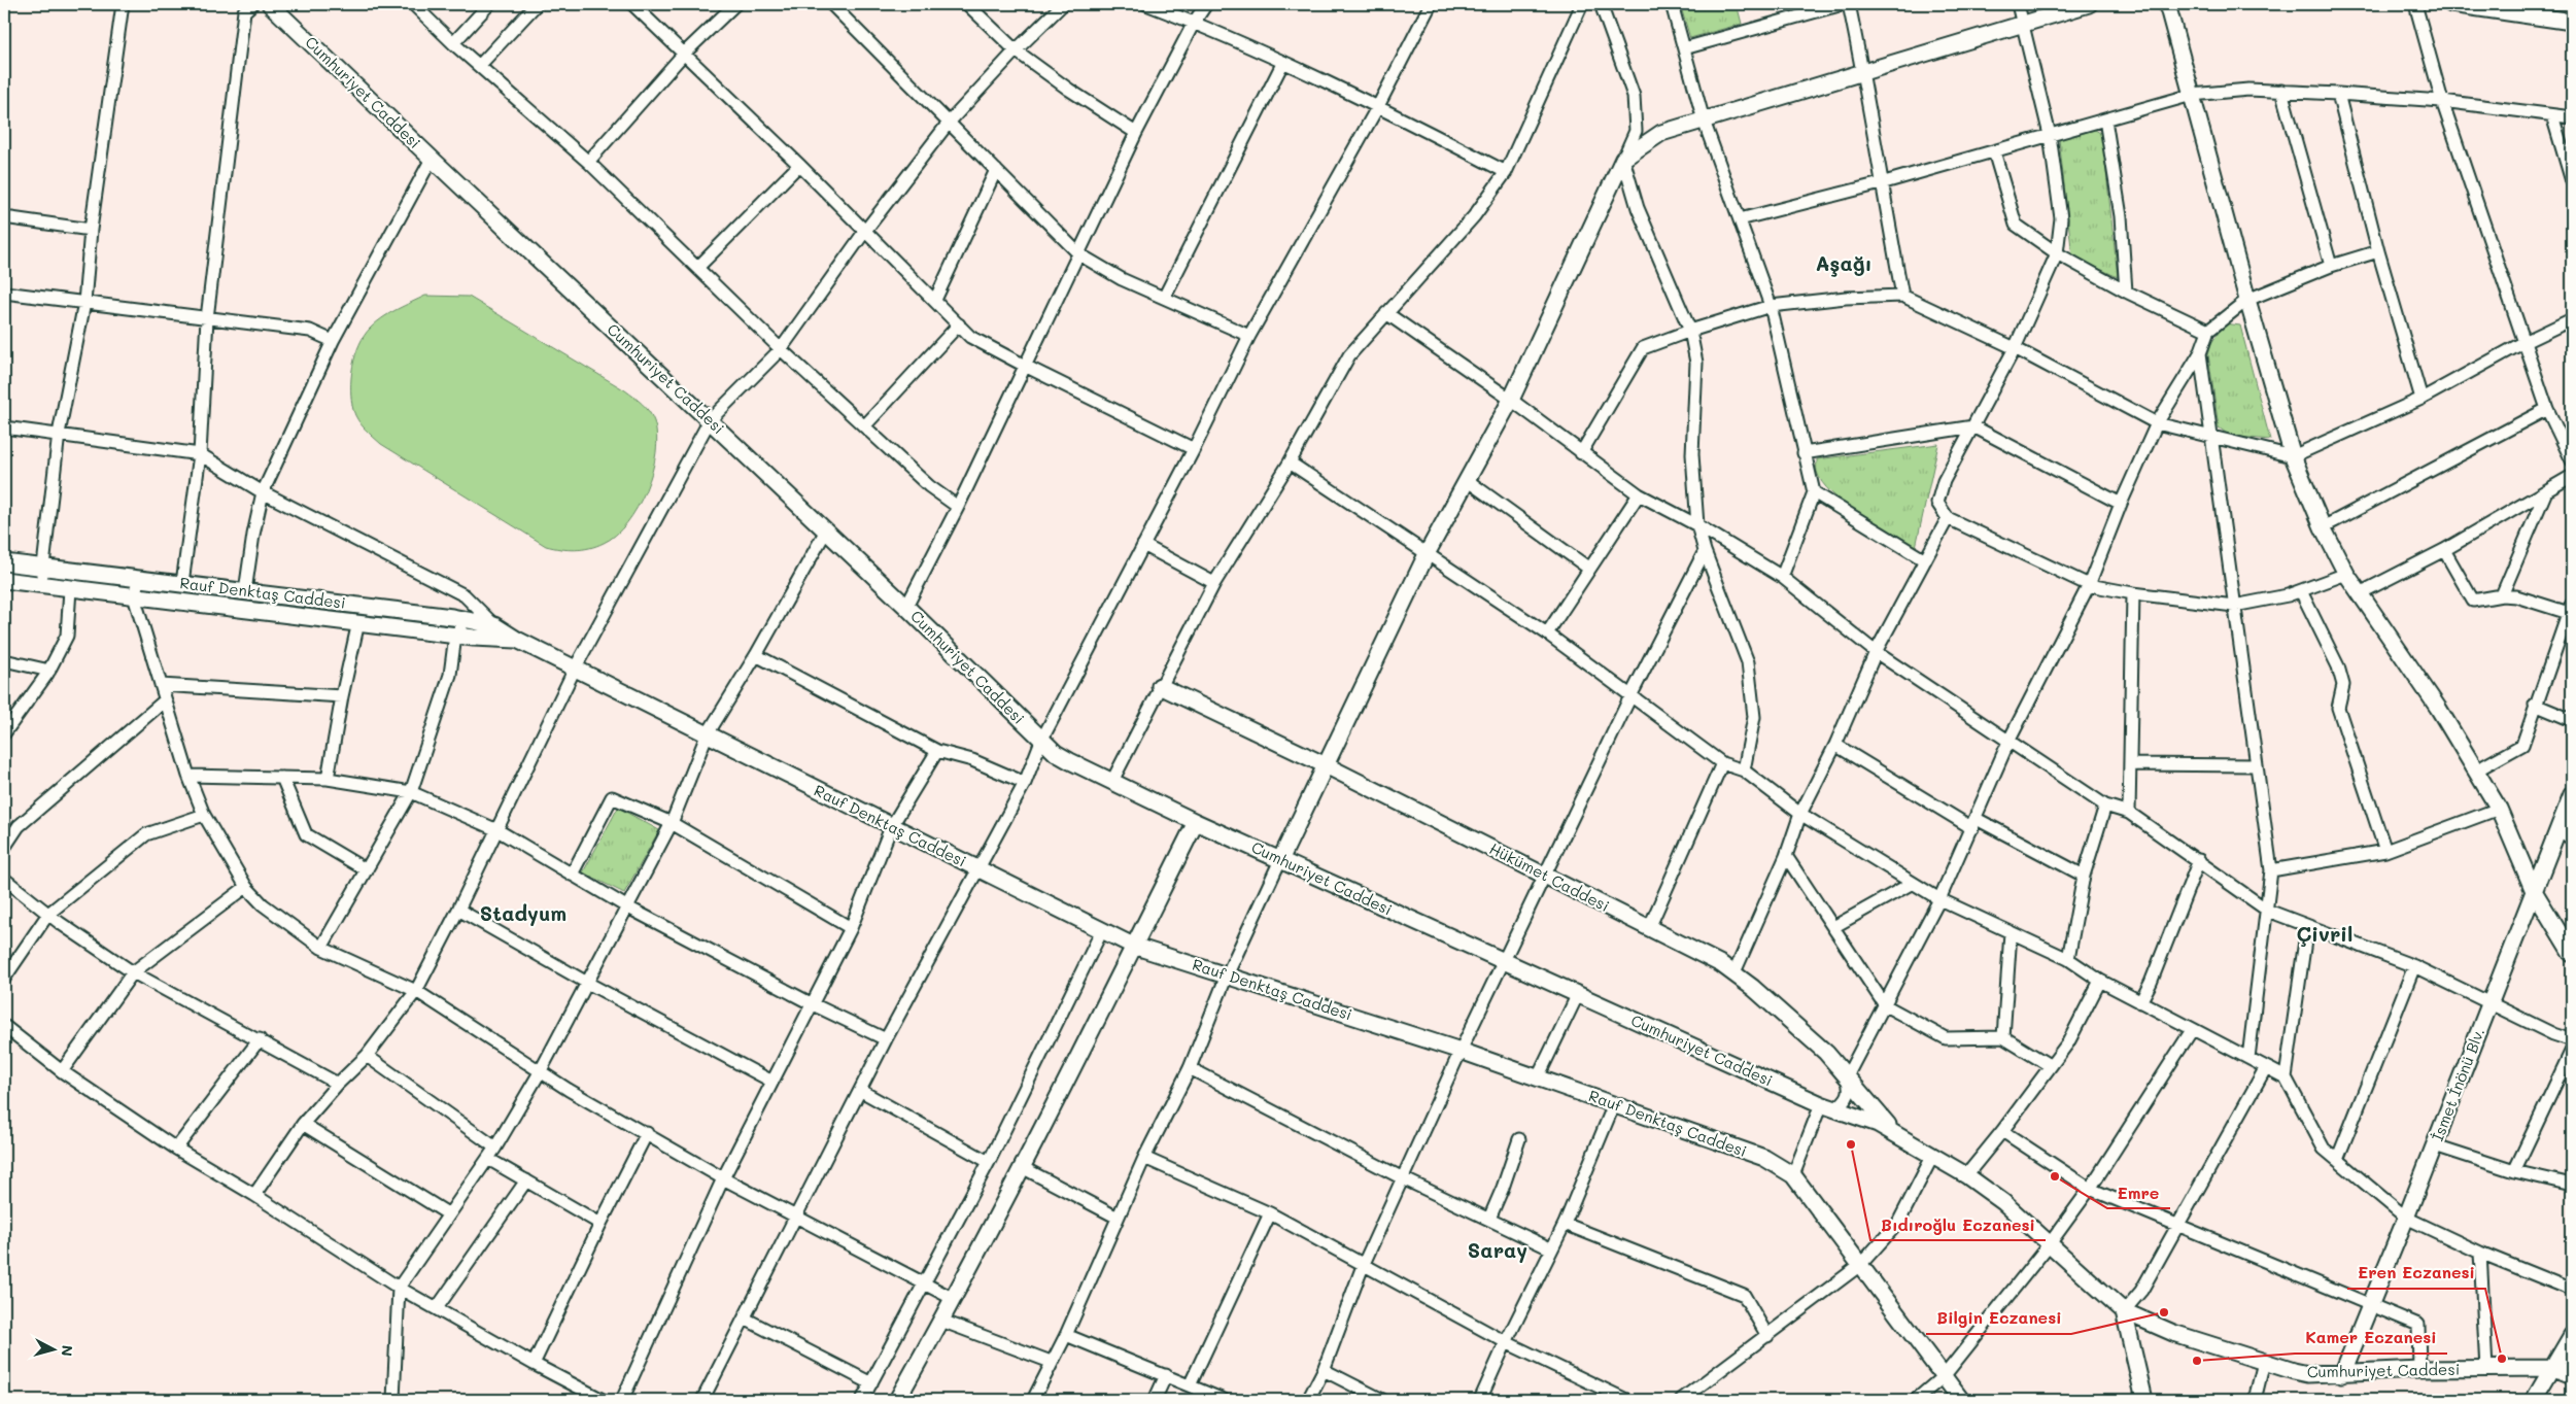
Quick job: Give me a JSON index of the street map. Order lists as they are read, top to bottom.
{
  "streets": {
    "street": [
      "Cumhuriyet Caddesi",
      "Rauf Denktaş Caddesi",
      "Hükümet Caddesi",
      "İsmet İnönü Blv."
    ]
  },
  "crossings": [
    ["Cumhuriyet Caddesi", "Hükümet Caddesi"],
    ["Cumhuriyet Caddesi", "İsmet İnönü Blv."]
  ],
  "districts": [
    "Aşağı",
    "Stadyum",
    "Çivril",
    "Saray"
  ],
  "places": [
    "Bıdıroğlu Eczanesi",
    "Emre",
    "Bilgin Eczanesi",
    "Eren Eczanesi",
    "Kamer Eczanesi"
  ],
  "north": "right"
}
